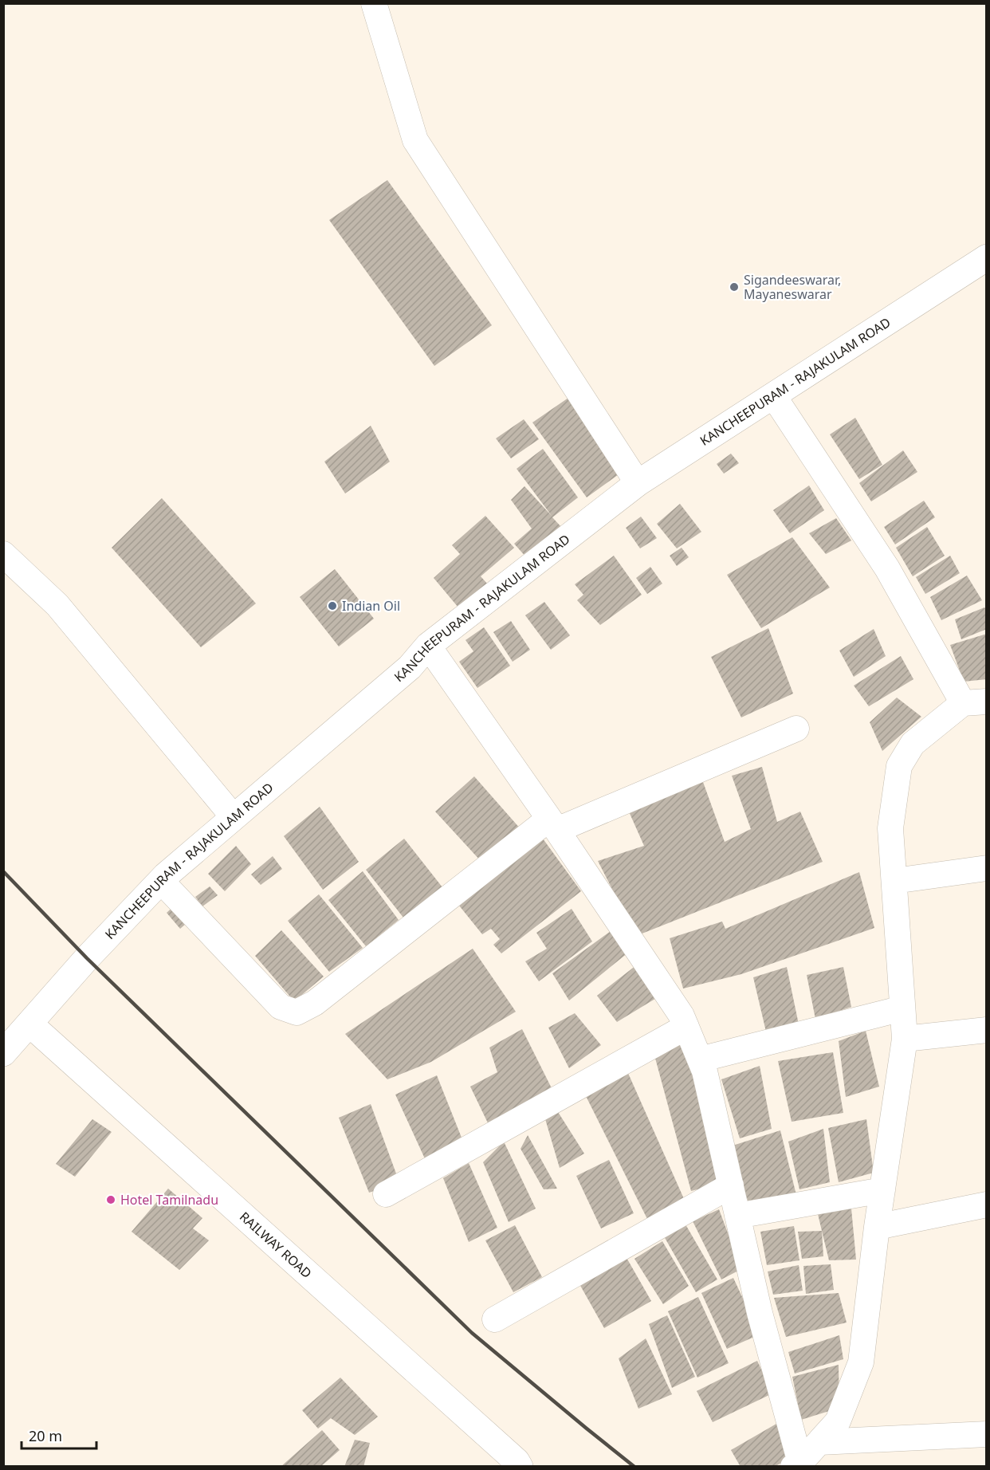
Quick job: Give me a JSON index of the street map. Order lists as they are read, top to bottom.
{
  "streets": {
    "main road": ["KANCHEEPURAM - RAJAKULAM ROAD", "RAILWAY ROAD"]
  },
  "crossings": [
    ["KANCHEEPURAM - RAJAKULAM ROAD", "RAILWAY ROAD"]
  ],
  "places": ["Sigandeeswarar, Mayaneswarar", "Indian Oil", "Hotel Tamilnadu"],
  "scale_bar": "20 m"
}
